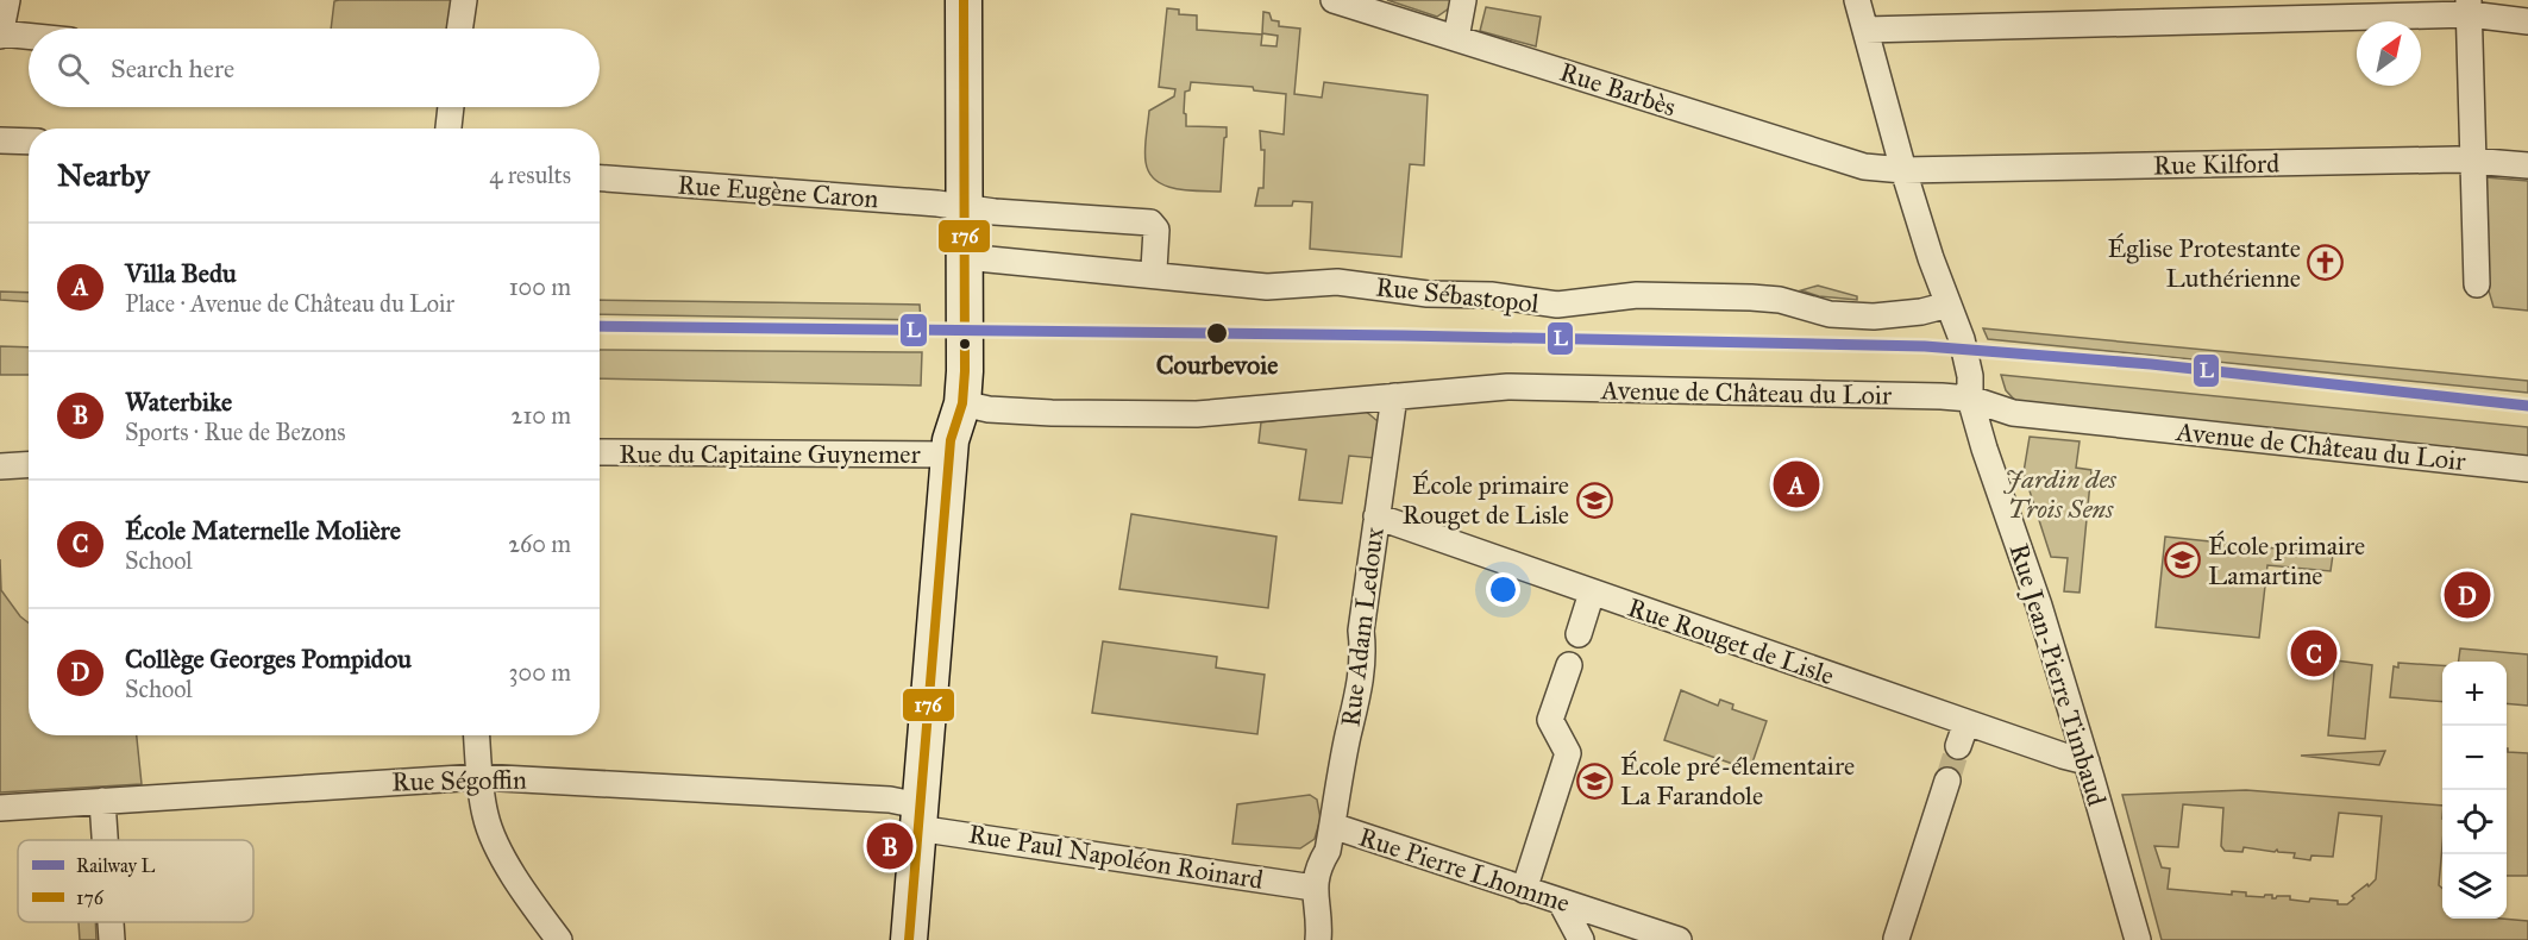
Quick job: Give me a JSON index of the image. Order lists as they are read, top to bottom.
{
  "streets": {
    "street": [
      "Rue Barbès",
      "Rue Kilford",
      "Rue Eugène Caron",
      "Rue Sébastopol",
      "Avenue de Château du Loir",
      "Rue du Capitaine Guynemer",
      "Rue Adam Ledoux",
      "Rue Rouget de Lisle",
      "Rue Jean-Pierre Timbaud",
      "Rue Ségoffin",
      "Rue Paul Napoléon Roinard",
      "Rue Pierre Lhomme"
    ]
  },
  "crossings": [
    ["Rue Barbès", "Rue Kilford"],
    ["Rue Barbès", "Rue Jean-Pierre Timbaud"],
    ["Rue Kilford", "Rue Jean-Pierre Timbaud"],
    ["Rue Eugène Caron", "Rue Sébastopol"],
    ["Rue Sébastopol", "Rue Jean-Pierre Timbaud"],
    ["Avenue de Château du Loir", "Rue Adam Ledoux"],
    ["Avenue de Château du Loir", "Rue Jean-Pierre Timbaud"],
    ["Rue Adam Ledoux", "Rue Rouget de Lisle"],
    ["Rue Adam Ledoux", "Rue Paul Napoléon Roinard"],
    ["Rue Adam Ledoux", "Rue Pierre Lhomme"],
    ["Rue Rouget de Lisle", "Rue Jean-Pierre Timbaud"],
    ["Rue Ségoffin", "Rue Paul Napoléon Roinard"]
  ],
  "parks": ["Jardin des Trois Sens"],
  "places": {
    "church": ["Église Protestante Luthérienne"],
    "other": ["Courbevoie"],
    "school or university": ["École primaire Rouget de Lisle", "École primaire Lamartine", "École pré-élementaire La Farandole"]
  },
  "lines": ["transit line 176", "rail line L"],
  "legend": ["Railway L", "176"],
  "north": "top right",
  "page": {
    "search": "Search here",
    "heading": ["Nearby", "4 results"],
    "list": [
      {
        "mark": "A",
        "name": "Villa Bedu",
        "note": "Place · Avenue de Château du Loir",
        "value": "100 m"
      },
      {
        "mark": "B",
        "name": "Waterbike",
        "note": "Sports · Rue de Bezons",
        "value": "210 m"
      },
      {
        "mark": "C",
        "name": "École Maternelle Molière",
        "note": "School",
        "value": "260 m"
      },
      {
        "mark": "D",
        "name": "Collège Georges Pompidou",
        "note": "School",
        "value": "300 m"
      }
    ],
    "pins": [
      "A",
      "D",
      "C",
      "B"
    ],
    "map_buttons": ["+", "−"]
  }
}
